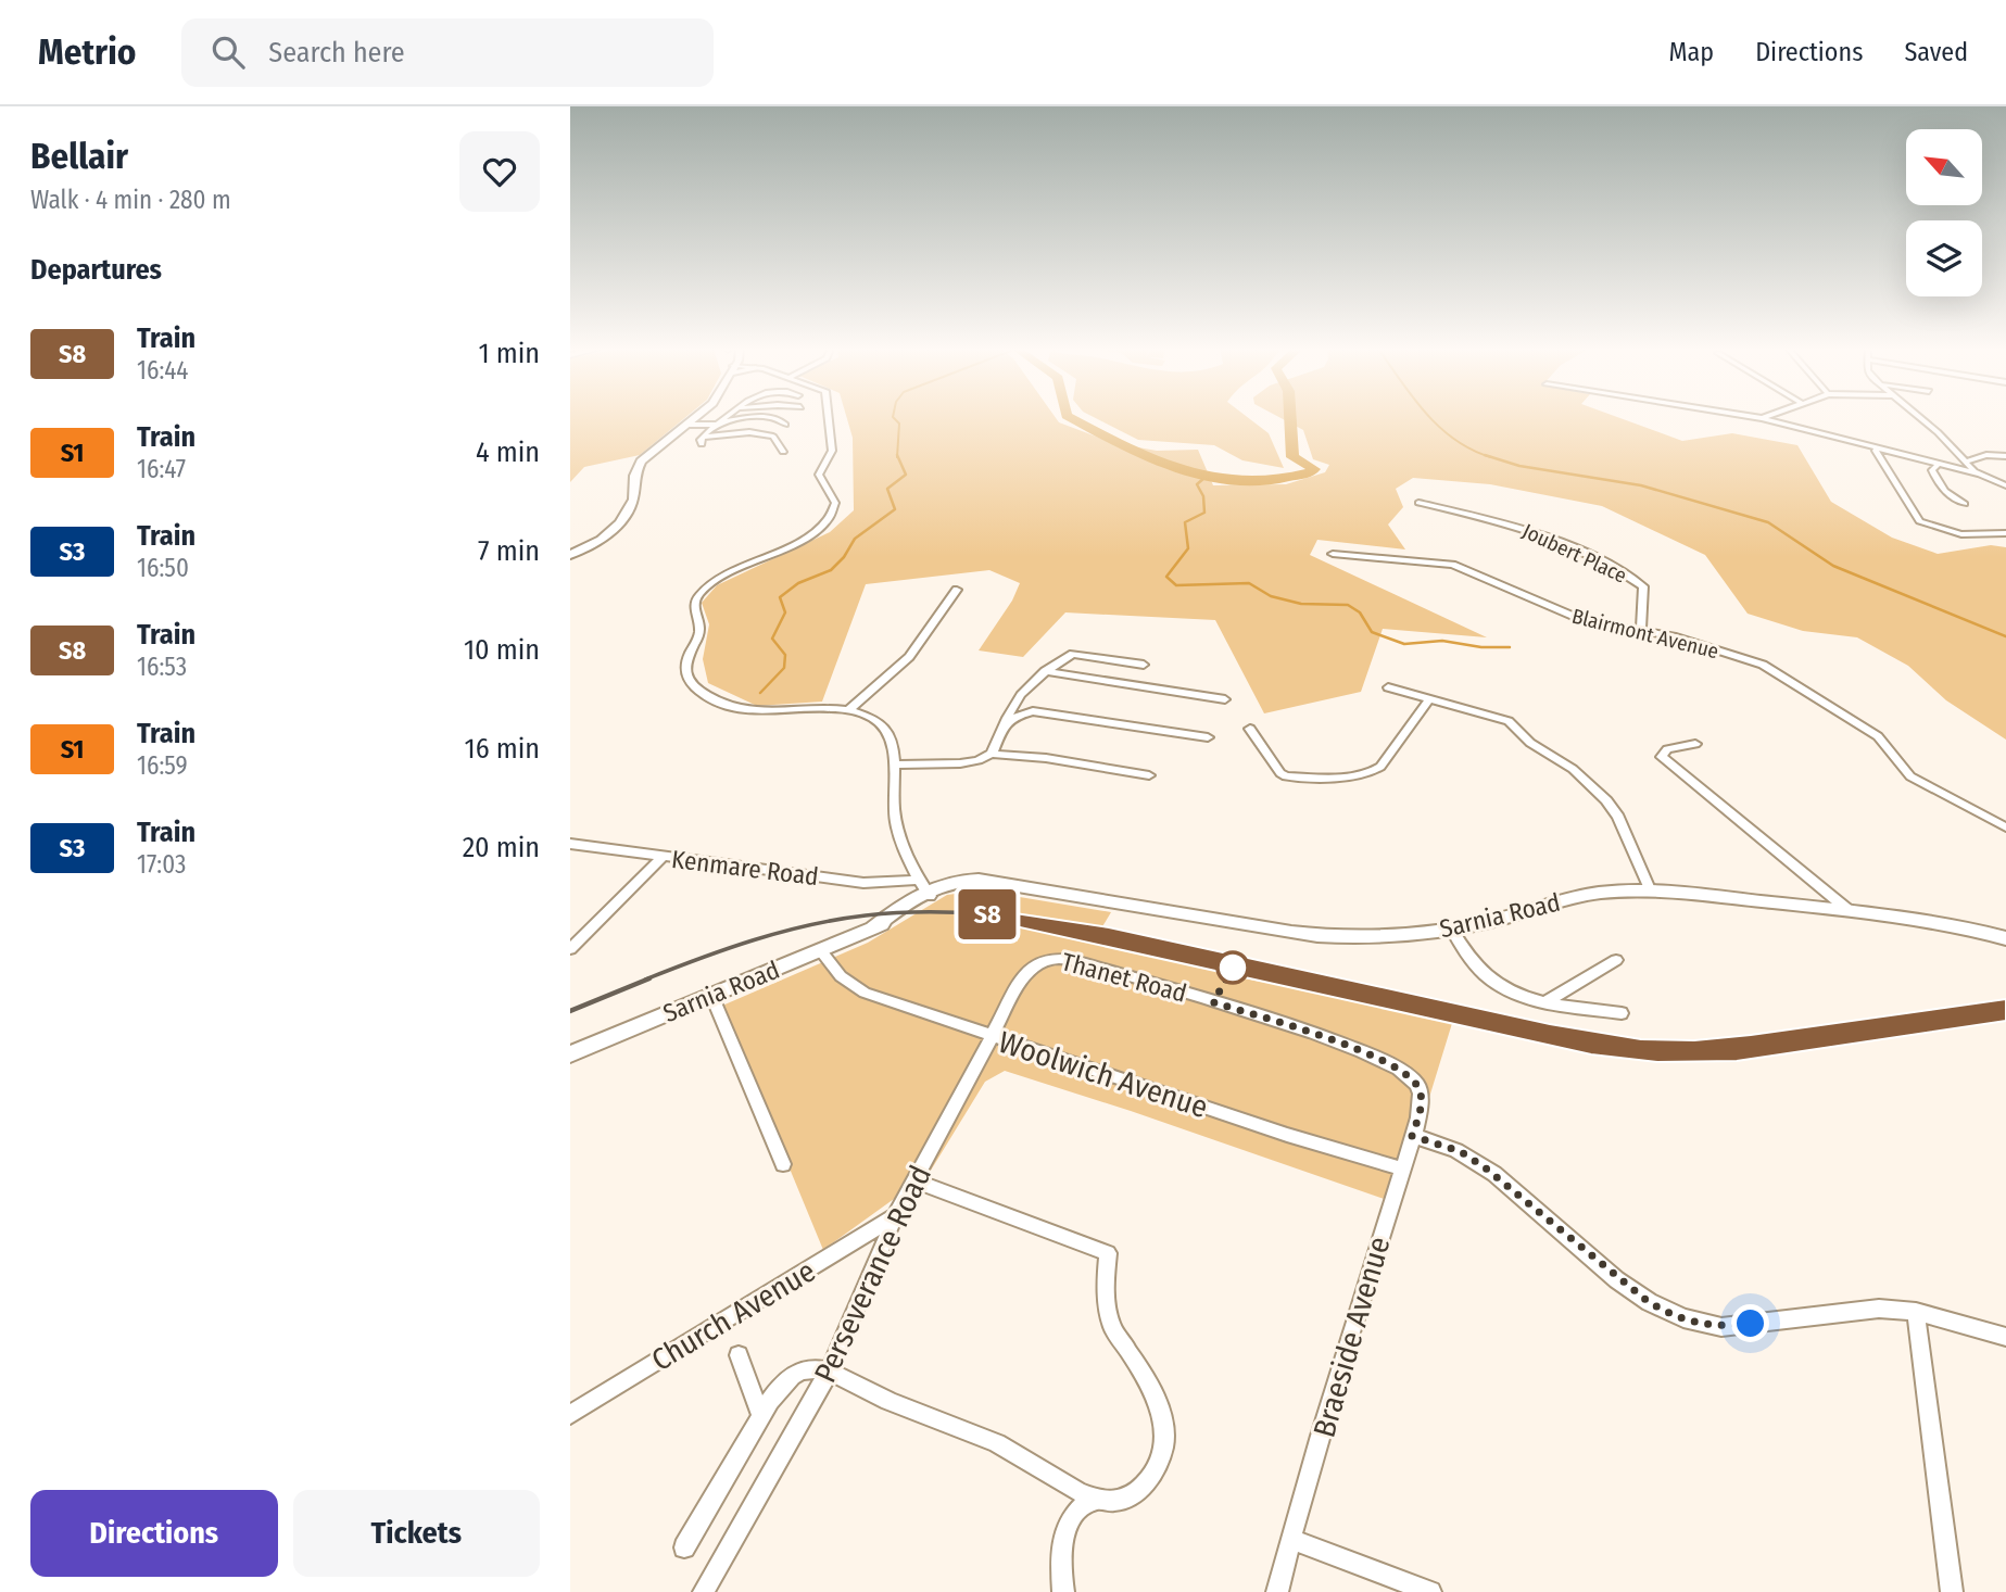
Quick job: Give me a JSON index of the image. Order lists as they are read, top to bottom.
{
  "streets": {
    "main road": ["Sarnia Road"],
    "street": [
      "Joubert Place",
      "Blairmont Avenue",
      "Kenmare Road",
      "Thanet Road",
      "Woolwich Avenue",
      "Perseverance Road",
      "Church Avenue",
      "Braeside Avenue"
    ]
  },
  "crossings": [
    ["Joubert Place", "Blairmont Avenue"],
    ["Kenmare Road", "Sarnia Road"],
    ["Sarnia Road", "Woolwich Avenue"],
    ["Thanet Road", "Perseverance Road"],
    ["Thanet Road", "Braeside Avenue"],
    ["Woolwich Avenue", "Perseverance Road"],
    ["Woolwich Avenue", "Braeside Avenue"],
    ["Perseverance Road", "Church Avenue"]
  ],
  "north": "top left",
  "page": {
    "header": "Metrio",
    "search": "Search here",
    "nav": ["Map", "Directions", "Saved"],
    "heading": [
      ["Bellair", "Walk · 4 min · 280 m"],
      "Departures"
    ],
    "on_map": "S8",
    "list": [
      {
        "mark": "S8",
        "name": "Train",
        "note": "16:44",
        "value": "1 min"
      },
      {
        "mark": "S1",
        "name": "Train",
        "note": "16:47",
        "value": "4 min"
      },
      {
        "mark": "S3",
        "name": "Train",
        "note": "16:50",
        "value": "7 min"
      },
      {
        "mark": "S8",
        "name": "Train",
        "note": "16:53",
        "value": "10 min"
      },
      {
        "mark": "S1",
        "name": "Train",
        "note": "16:59",
        "value": "16 min"
      },
      {
        "mark": "S3",
        "name": "Train",
        "note": "17:03",
        "value": "20 min"
      }
    ],
    "buttons": ["Directions", "Tickets"]
  }
}
